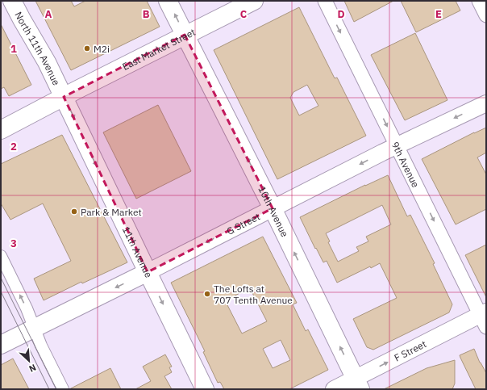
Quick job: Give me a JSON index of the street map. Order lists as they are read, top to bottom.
{
  "streets": {
    "main road": [
      "North 11th Avenue",
      "East Market Street",
      "10th Avenue",
      "G Street",
      "11th Avenue",
      "F Street"
    ],
    "street": ["9th Avenue"]
  },
  "crossings": [
    ["North 11th Avenue", "East Market Street"],
    ["North 11th Avenue", "11th Avenue"],
    ["East Market Street", "10th Avenue"],
    ["East Market Street", "11th Avenue"],
    ["9th Avenue", "G Street"],
    ["9th Avenue", "F Street"],
    ["10th Avenue", "G Street"],
    ["10th Avenue", "F Street"],
    ["G Street", "11th Avenue"]
  ],
  "one_way": [
    "9th Avenue",
    "10th Avenue",
    "G Street",
    "11th Avenue",
    "F Street"
  ],
  "places": ["M2i", "Park & Market", "The Lofts at 707 Tenth Avenue"],
  "north": "bottom right",
  "grid": {
    "columns": [
      "A",
      "B",
      "C",
      "D",
      "E"
    ],
    "rows": ["1", "2", "3"]
  }
}
